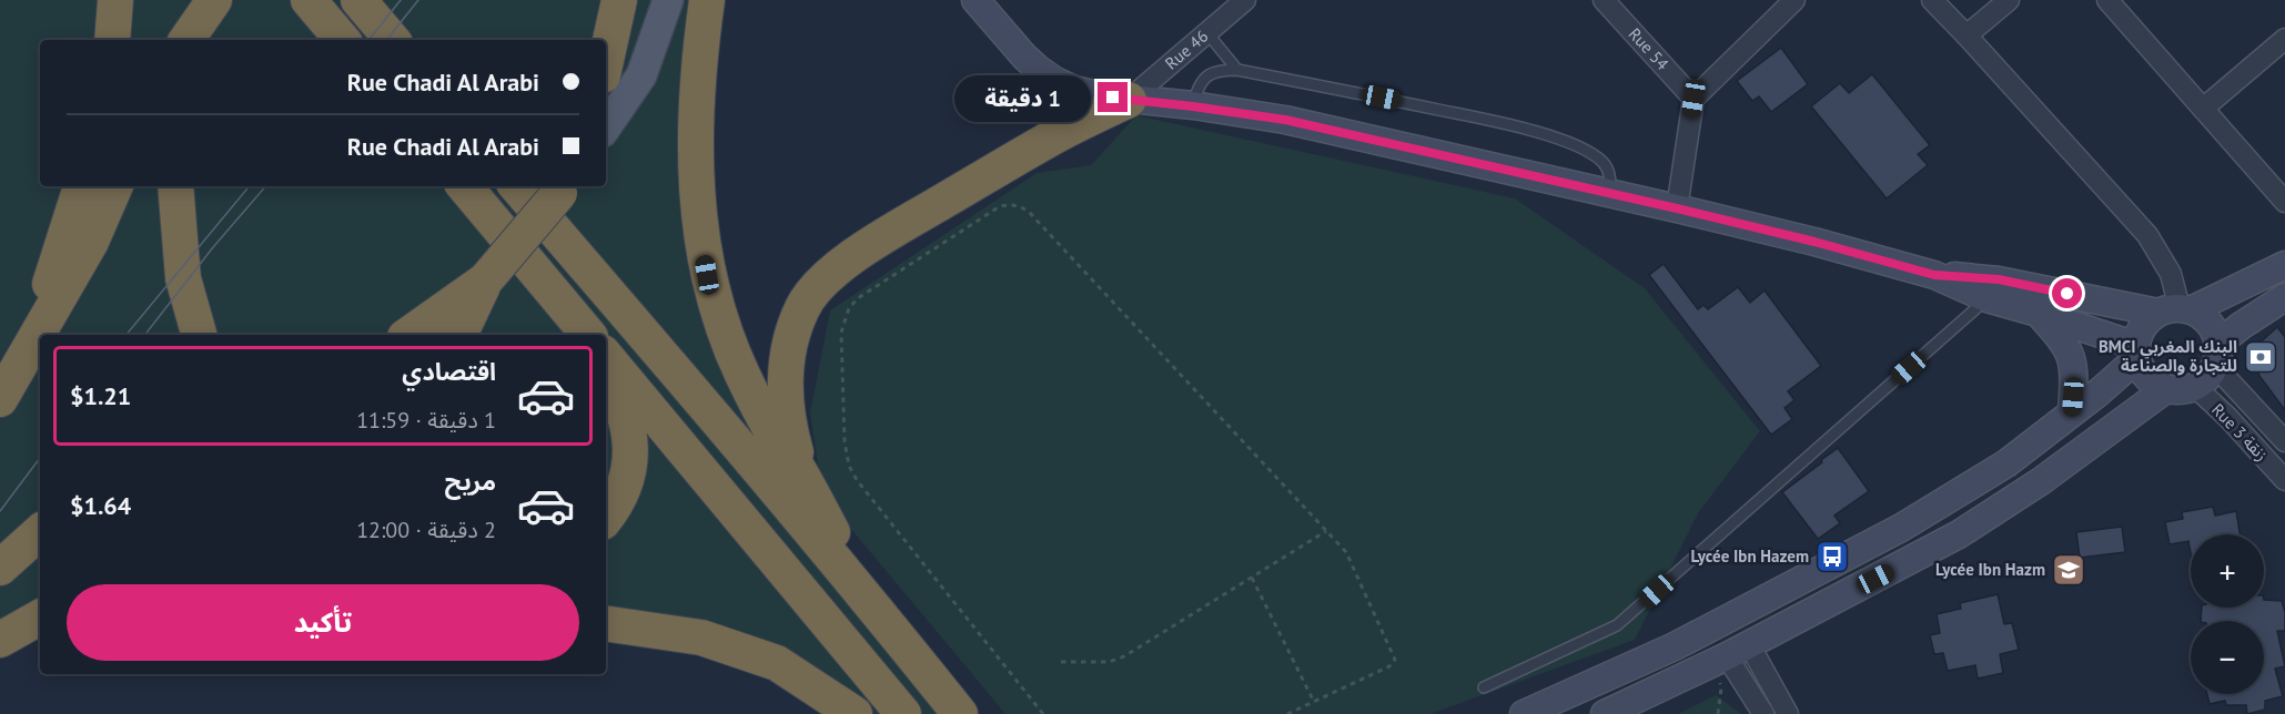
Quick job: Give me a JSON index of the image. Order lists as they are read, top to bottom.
{
  "streets": {
    "street": ["Rue 54", "Rue 46", "Rue 3 زنقة"]
  },
  "places": {
    "bank": ["BMCI البنك المغربي للتجارة والصناعة"],
    "bus stop": ["Lycée Ibn Hazem"],
    "school or university": ["Lycée Ibn Hazm"]
  },
  "page": {
    "banner": ["Rue Chadi Al Arabi", "Rue Chadi Al Arabi"],
    "bubble": "1 دقيقة",
    "list": [
      {
        "name": "اقتصادي",
        "note": "1 دقيقة · 11:59",
        "value": "$1.21"
      },
      {
        "name": "مريح",
        "note": "2 دقيقة · 12:00",
        "value": "$1.64"
      }
    ],
    "map_buttons": ["+", "−"],
    "buttons": "تأكيد"
  }
}
